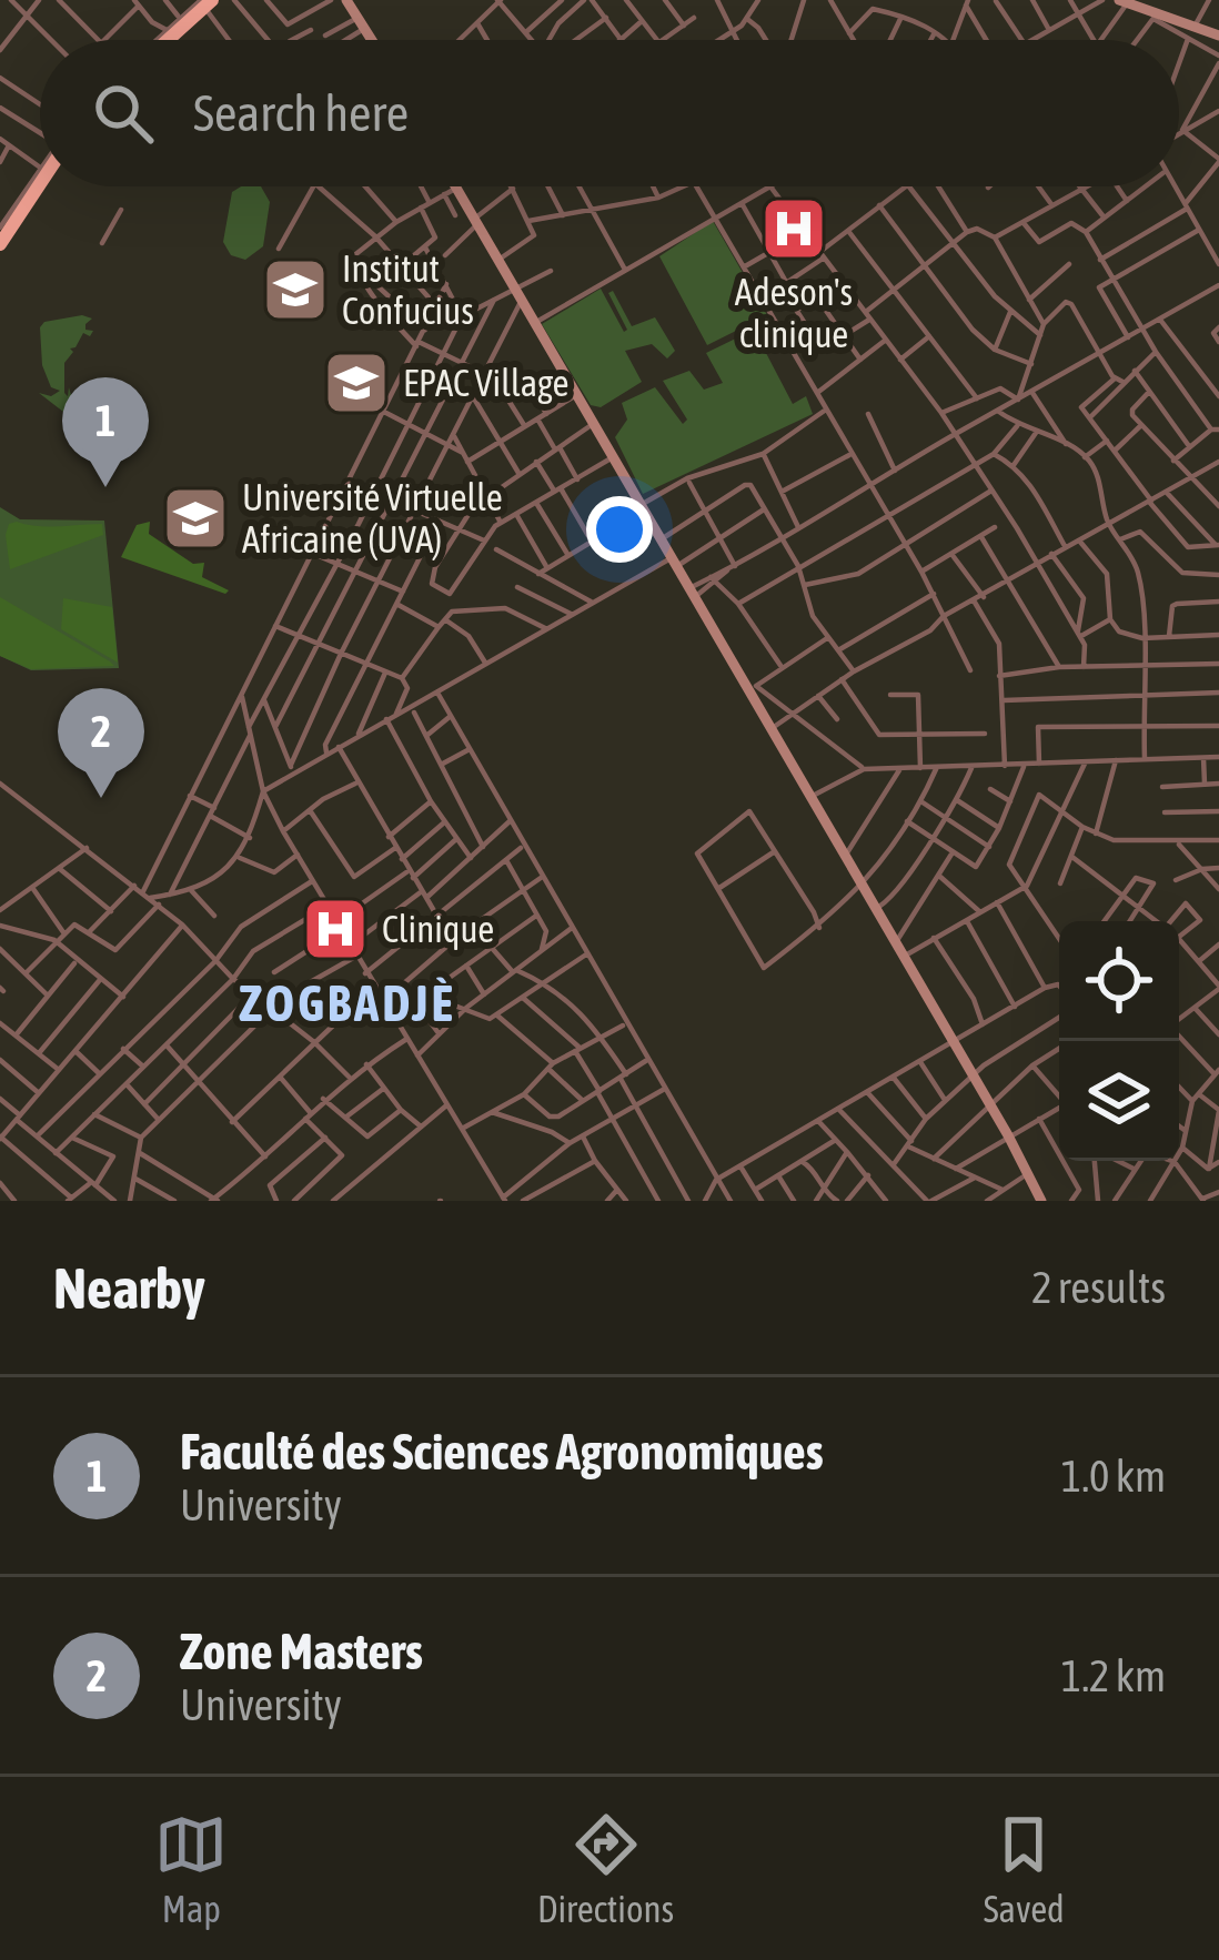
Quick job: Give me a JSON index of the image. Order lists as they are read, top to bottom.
{
  "districts": ["ZOGBADJÈ"],
  "places": {
    "hospital": ["Adeson's clinique", "Clinique"],
    "school or university": ["Institut Confucius", "EPAC Village", "Université Virtuelle Africaine (UVA)"]
  },
  "page": {
    "search": "Search here",
    "pins": ["1", "2"],
    "heading": ["Nearby", "2 results"],
    "list": [
      {
        "mark": "1",
        "name": "Faculté des Sciences Agronomiques",
        "note": "University",
        "value": "1.0 km"
      },
      {
        "mark": "2",
        "name": "Zone Masters",
        "note": "University",
        "value": "1.2 km"
      }
    ],
    "nav": ["Map", "Directions", "Saved"]
  }
}
